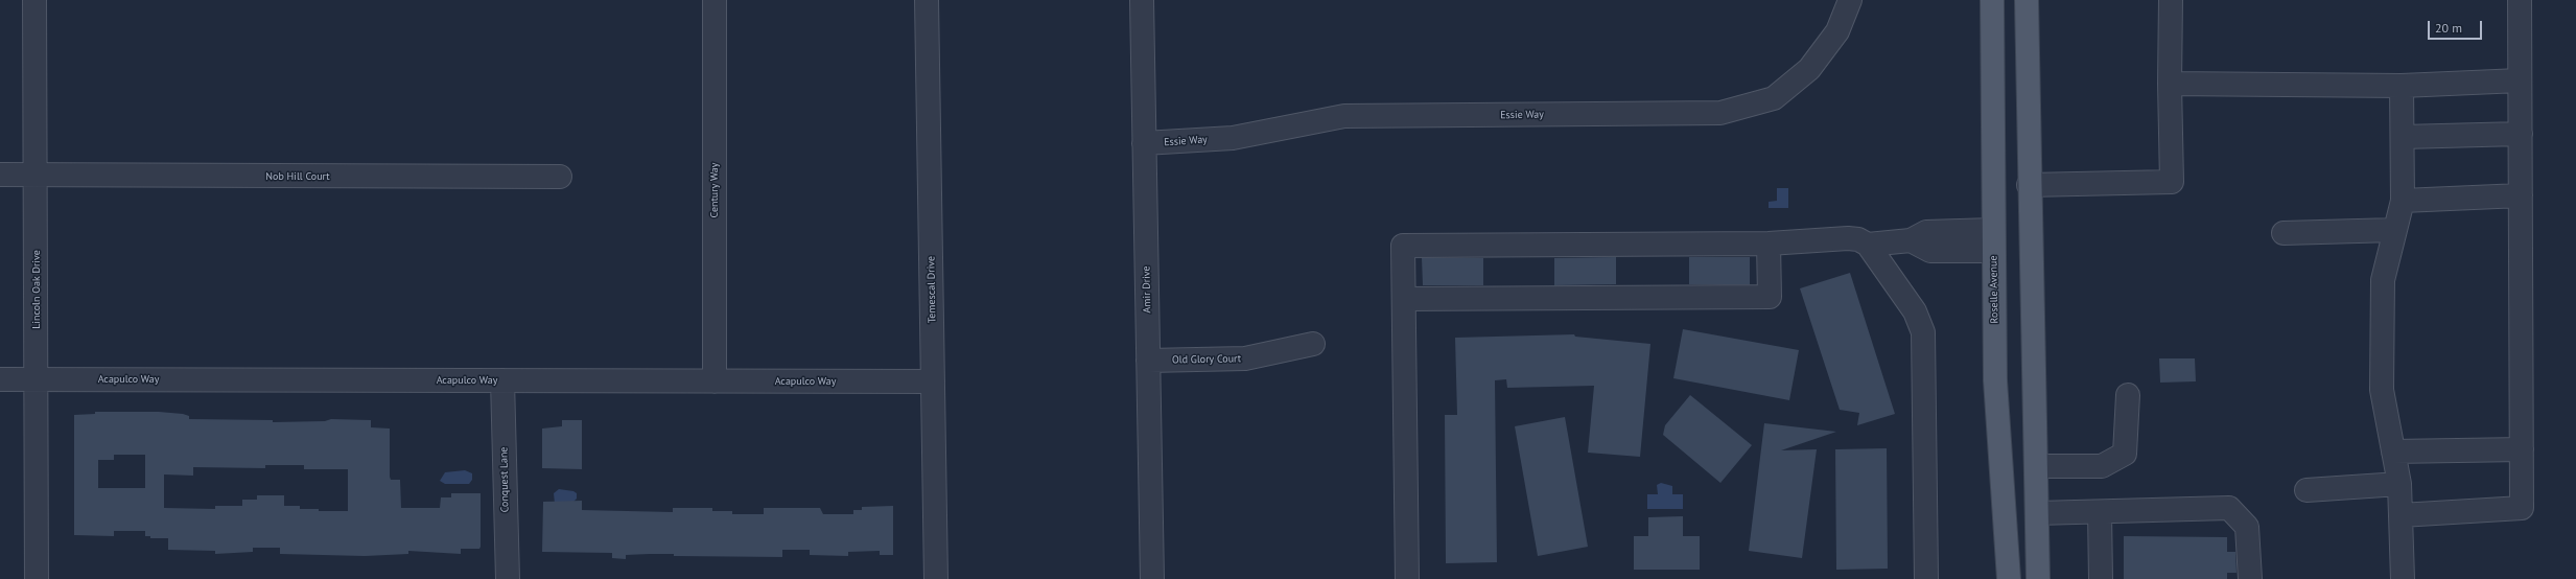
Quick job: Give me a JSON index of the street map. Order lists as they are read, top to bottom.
{
  "streets": {
    "main road": ["Roselle Avenue"],
    "street": [
      "Essie Way",
      "Nob Hill Court",
      "Century Way",
      "Lincoln Oak Drive",
      "Temescal Drive",
      "Amir Drive",
      "Old Glory Court",
      "Acapulco Way",
      "Conquest Lane"
    ]
  },
  "crossings": [
    ["Essie Way", "Amir Drive"],
    ["Nob Hill Court", "Lincoln Oak Drive"],
    ["Century Way", "Acapulco Way"],
    ["Lincoln Oak Drive", "Acapulco Way"],
    ["Temescal Drive", "Acapulco Way"],
    ["Amir Drive", "Old Glory Court"],
    ["Acapulco Way", "Conquest Lane"]
  ],
  "scale_bar": "20 m"
}
